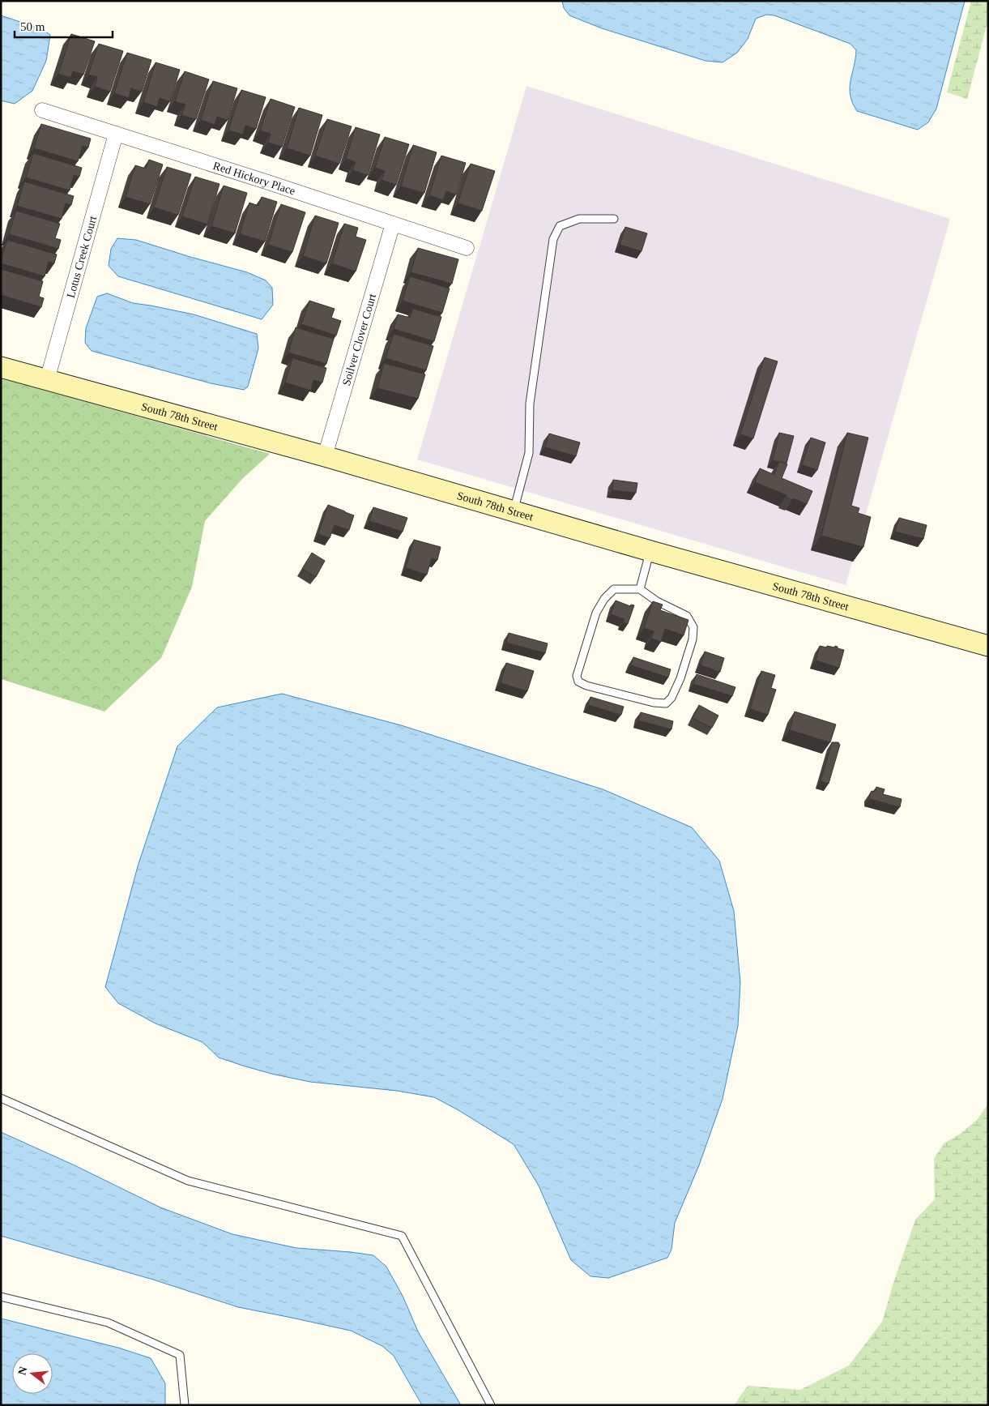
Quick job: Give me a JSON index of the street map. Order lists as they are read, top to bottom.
{
  "streets": {
    "street": [
      "Red Hickory Place",
      "Lotus Creek Court",
      "Soilver Clover Court",
      "South 78th Street"
    ]
  },
  "crossings": [
    ["Red Hickory Place", "Lotus Creek Court"],
    ["Red Hickory Place", "Soilver Clover Court"],
    ["Lotus Creek Court", "South 78th Street"],
    ["Soilver Clover Court", "South 78th Street"]
  ],
  "scale_bar": "50 m",
  "north": "left"
}
